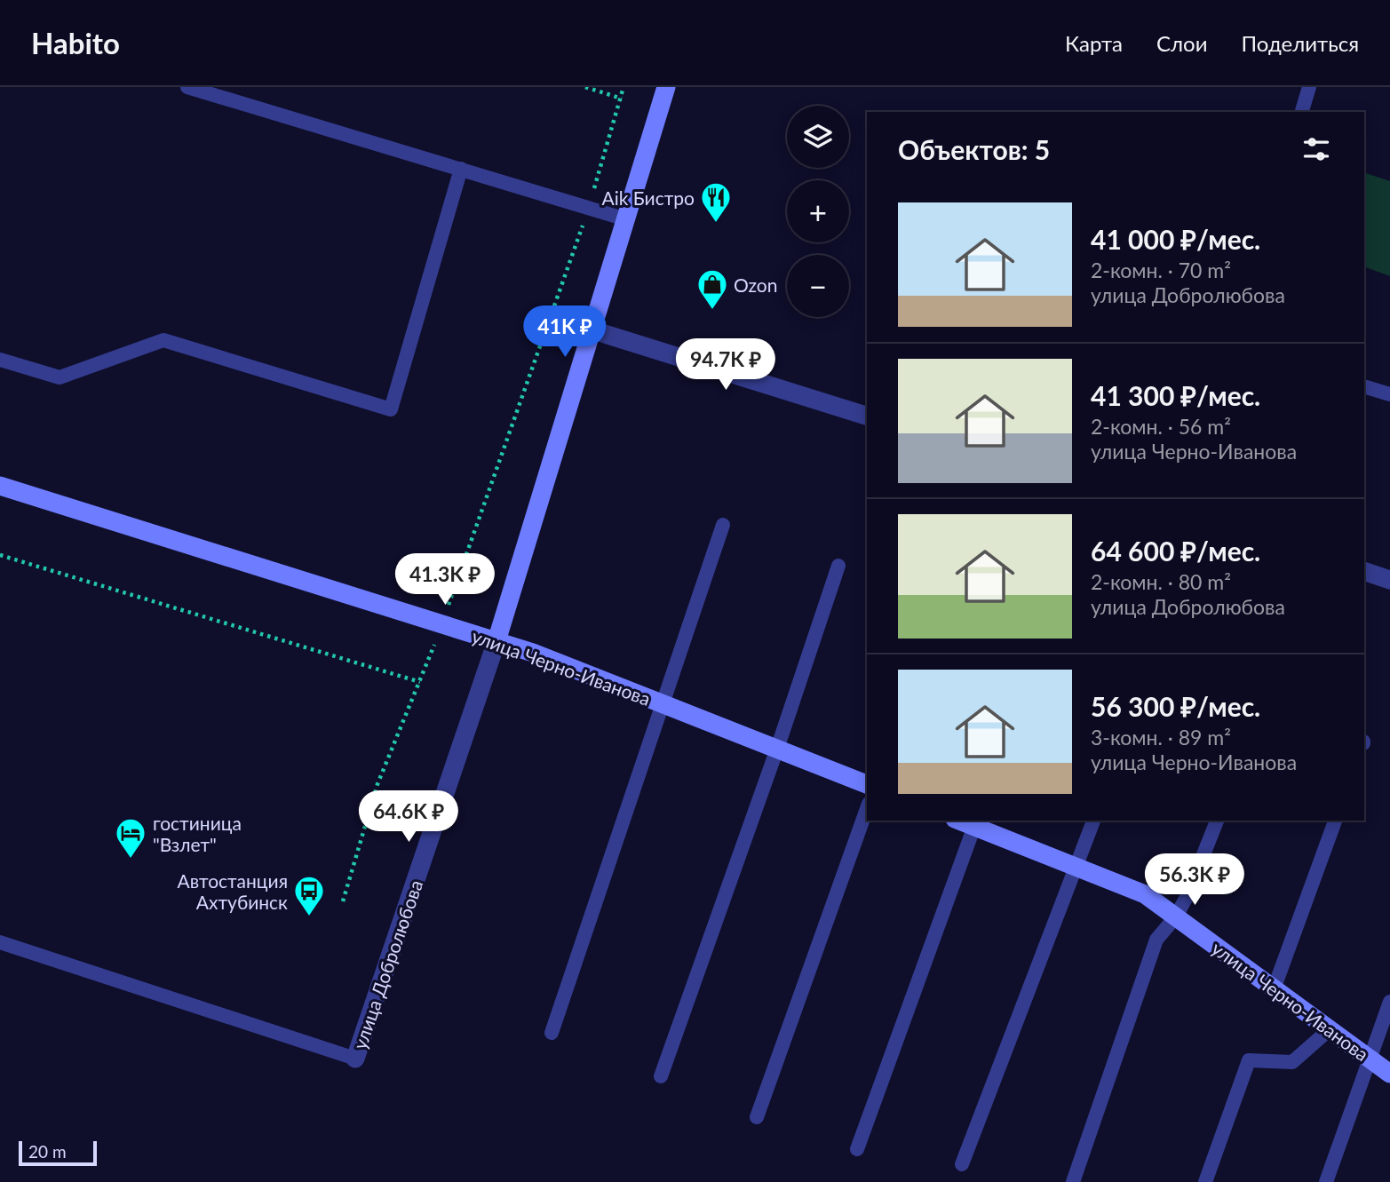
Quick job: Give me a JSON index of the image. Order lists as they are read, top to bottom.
{
  "streets": {
    "main road": ["улица Черно-Иванова", "улица Добролюбова"]
  },
  "crossings": [
    ["улица Черно-Иванова", "улица Добролюбова"]
  ],
  "places": {
    "restaurant": ["Aik Бистро"],
    "shop": ["Ozon"],
    "hotel": ["гостиница \"Взлет\""],
    "bus stop": ["Автостанция Ахтубинск"]
  },
  "scale_bar": "20 m",
  "page": {
    "header": "Habito",
    "nav": ["Карта", "Слои", "Поделиться"],
    "map_buttons": ["+", "−"],
    "heading": "Объектов: 5",
    "list": [
      {
        "name": "41 000 ₽/мес.",
        "note": "2-комн. · 70 m² · улица Добролюбова"
      },
      {
        "name": "41 300 ₽/мес.",
        "note": "2-комн. · 56 m² · улица Черно-Иванова"
      },
      {
        "name": "64 600 ₽/мес.",
        "note": "2-комн. · 80 m² · улица Добролюбова"
      },
      {
        "name": "56 300 ₽/мес.",
        "note": "3-комн. · 89 m² · улица Черно-Иванова"
      }
    ],
    "price": [
      "41K ₽",
      "94.7K ₽",
      "41.3K ₽",
      "64.6K ₽",
      "56.3K ₽"
    ],
    "scale": "20 m"
  }
}
